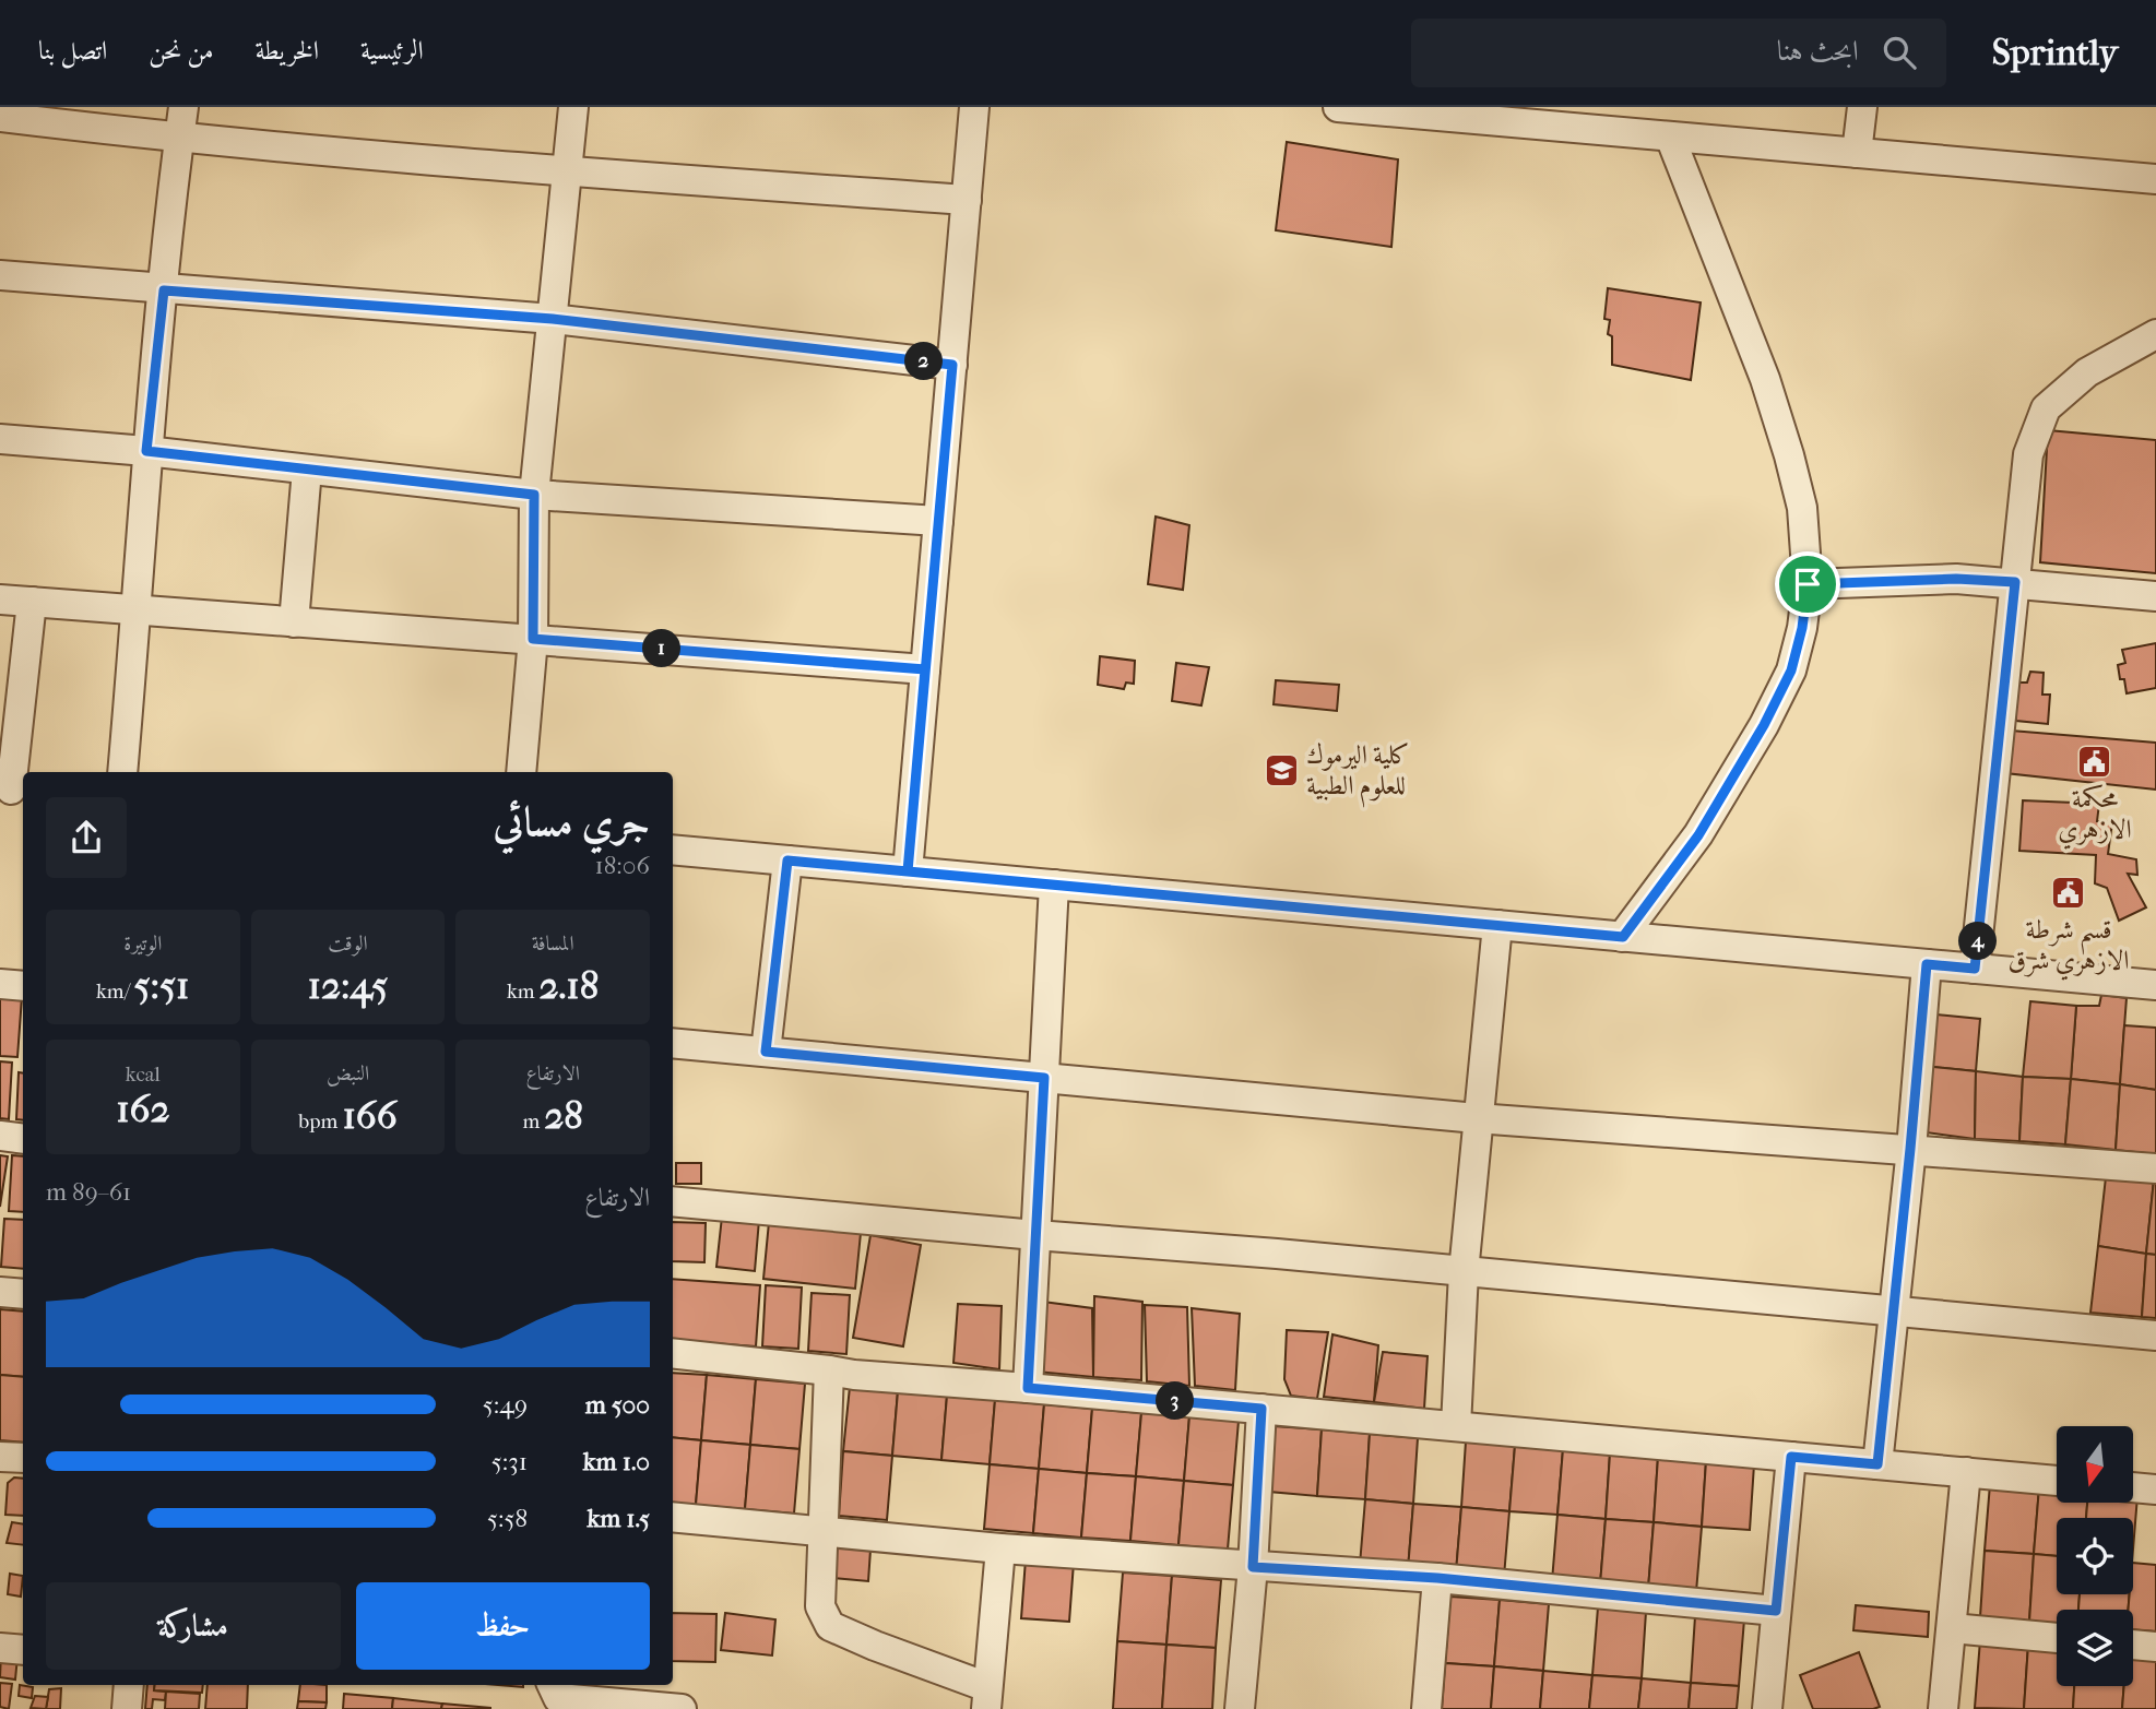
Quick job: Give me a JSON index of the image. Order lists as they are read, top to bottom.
{
  "places": {
    "public building": ["محكمة الازهري", "قسم شرطة الازهري شرق"],
    "school or university": ["كلية اليرموك للعلوم الطبية"]
  },
  "north": "bottom",
  "page": {
    "header": "Sprintly",
    "search": "ابحث هنا",
    "nav": [
      "الرئيسية",
      "الخريطة",
      "من نحن",
      "اتصل بنا"
    ],
    "pins": [
      "2",
      "1",
      "4",
      "3"
    ],
    "heading": ["جري مسائي", "18:06"],
    "stats": [
      ["المسافة", "2.18 km"],
      ["الوقت", "12:45"],
      ["الوتيرة", "5:51 /km"],
      ["الارتفاع", "28 m"],
      ["النبض", "166 bpm"],
      ["kcal", "162"]
    ],
    "chart": ["الارتفاع", "61–89 m"],
    "list": [
      {
        "name": "500 m",
        "note": "5:49"
      },
      {
        "name": "1.0 km",
        "note": "5:31"
      },
      {
        "name": "1.5 km",
        "note": "5:58"
      }
    ],
    "buttons": ["حفظ", "مشاركة"]
  }
}
